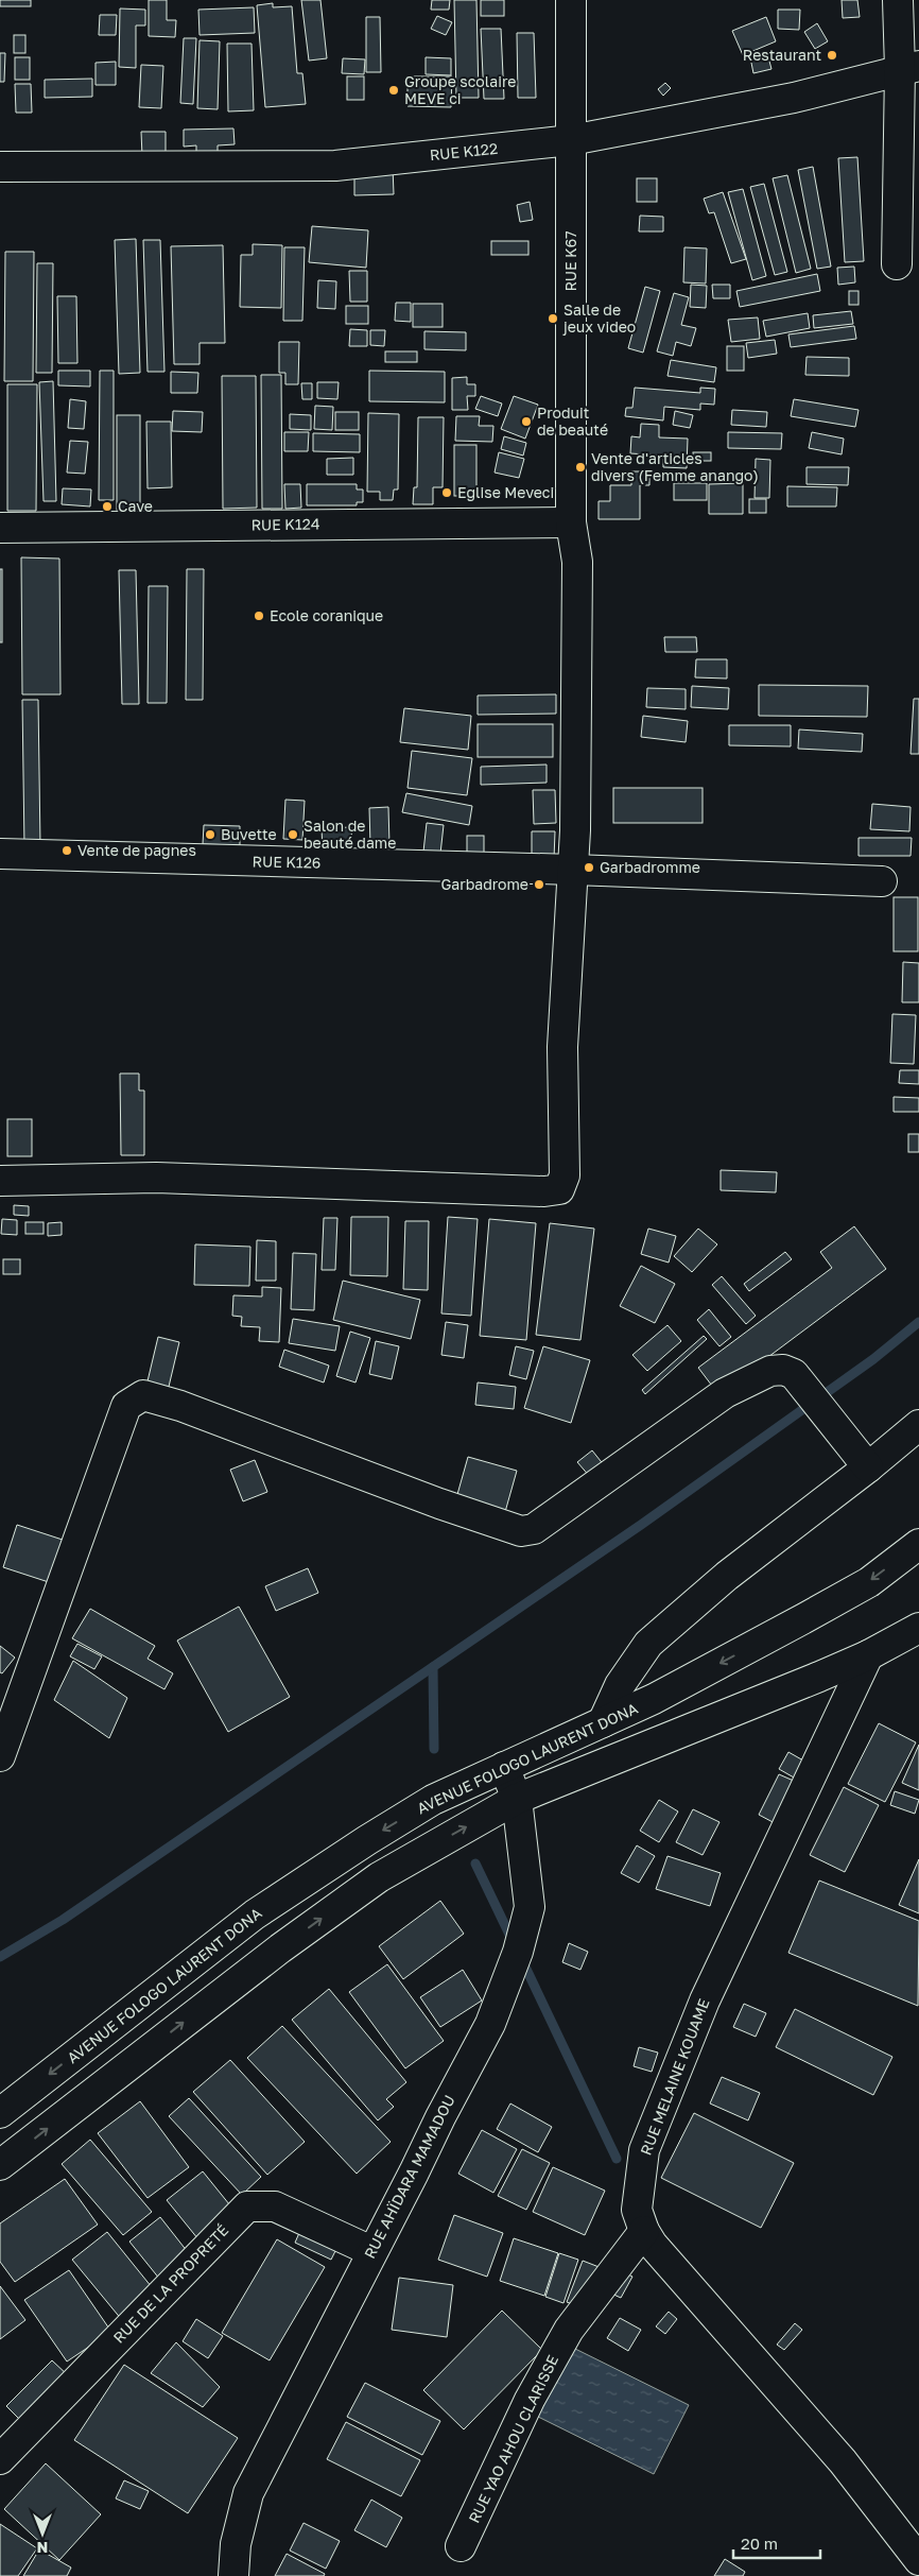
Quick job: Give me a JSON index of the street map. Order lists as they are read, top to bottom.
{
  "streets": {
    "street": [
      "RUE K122",
      "RUE K67",
      "RUE K124",
      "RUE K126",
      "AVENUE FOLOGO LAURENT DONA",
      "RUE MELAINE KOUAME",
      "RUE AHÏDARA MAMADOU",
      "RUE DE LA PROPRETÉ",
      "RUE YAO AHOU CLARISSE"
    ]
  },
  "crossings": [
    ["RUE K122", "RUE K67"],
    ["RUE K67", "RUE K124"],
    ["RUE K67", "RUE K126"],
    ["AVENUE FOLOGO LAURENT DONA", "RUE AHÏDARA MAMADOU"],
    ["RUE MELAINE KOUAME", "RUE YAO AHOU CLARISSE"],
    ["RUE AHÏDARA MAMADOU", "RUE DE LA PROPRETÉ"]
  ],
  "places": [
    "Restaurant",
    "Groupe scolaire MEVE ci",
    "Salle de jeux video",
    "Produit de beauté",
    "Vente d'articles divers (Femme anango)",
    "Eglise Meveci",
    "Cave",
    "Ecole coranique",
    "Buvette",
    "Salon de beauté dame",
    "Vente de pagnes",
    "Garbadromme",
    "Garbadrome"
  ],
  "scale_bar": "20 m",
  "north": "bottom"
}
